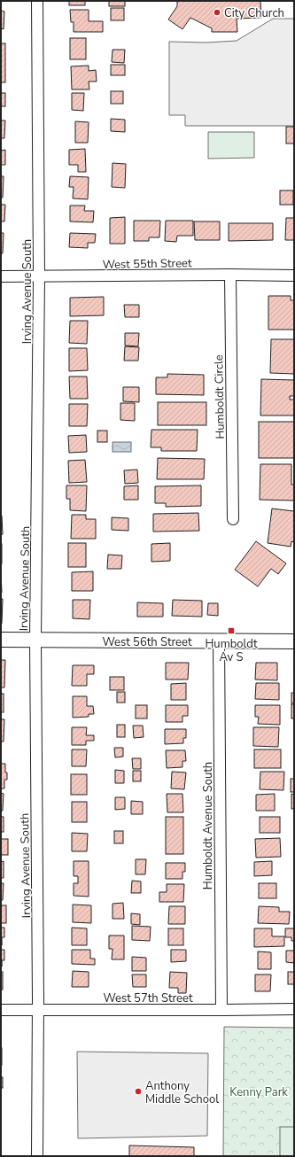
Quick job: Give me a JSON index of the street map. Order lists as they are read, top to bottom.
{
  "streets": {
    "street": [
      "West 55th Street",
      "Irving Avenue South",
      "Humboldt Circle",
      "West 56th Street",
      "Humboldt Avenue South",
      "West 57th Street"
    ]
  },
  "crossings": [
    ["West 55th Street", "Irving Avenue South"],
    ["West 55th Street", "Humboldt Circle"],
    ["Irving Avenue South", "West 56th Street"],
    ["Irving Avenue South", "West 57th Street"],
    ["West 56th Street", "Humboldt Avenue South"],
    ["Humboldt Avenue South", "West 57th Street"]
  ],
  "parks": ["Kenny Park"],
  "places": {
    "other": ["City Church", "Anthony Middle School"],
    "transit": ["Humboldt Av S"]
  }
}
